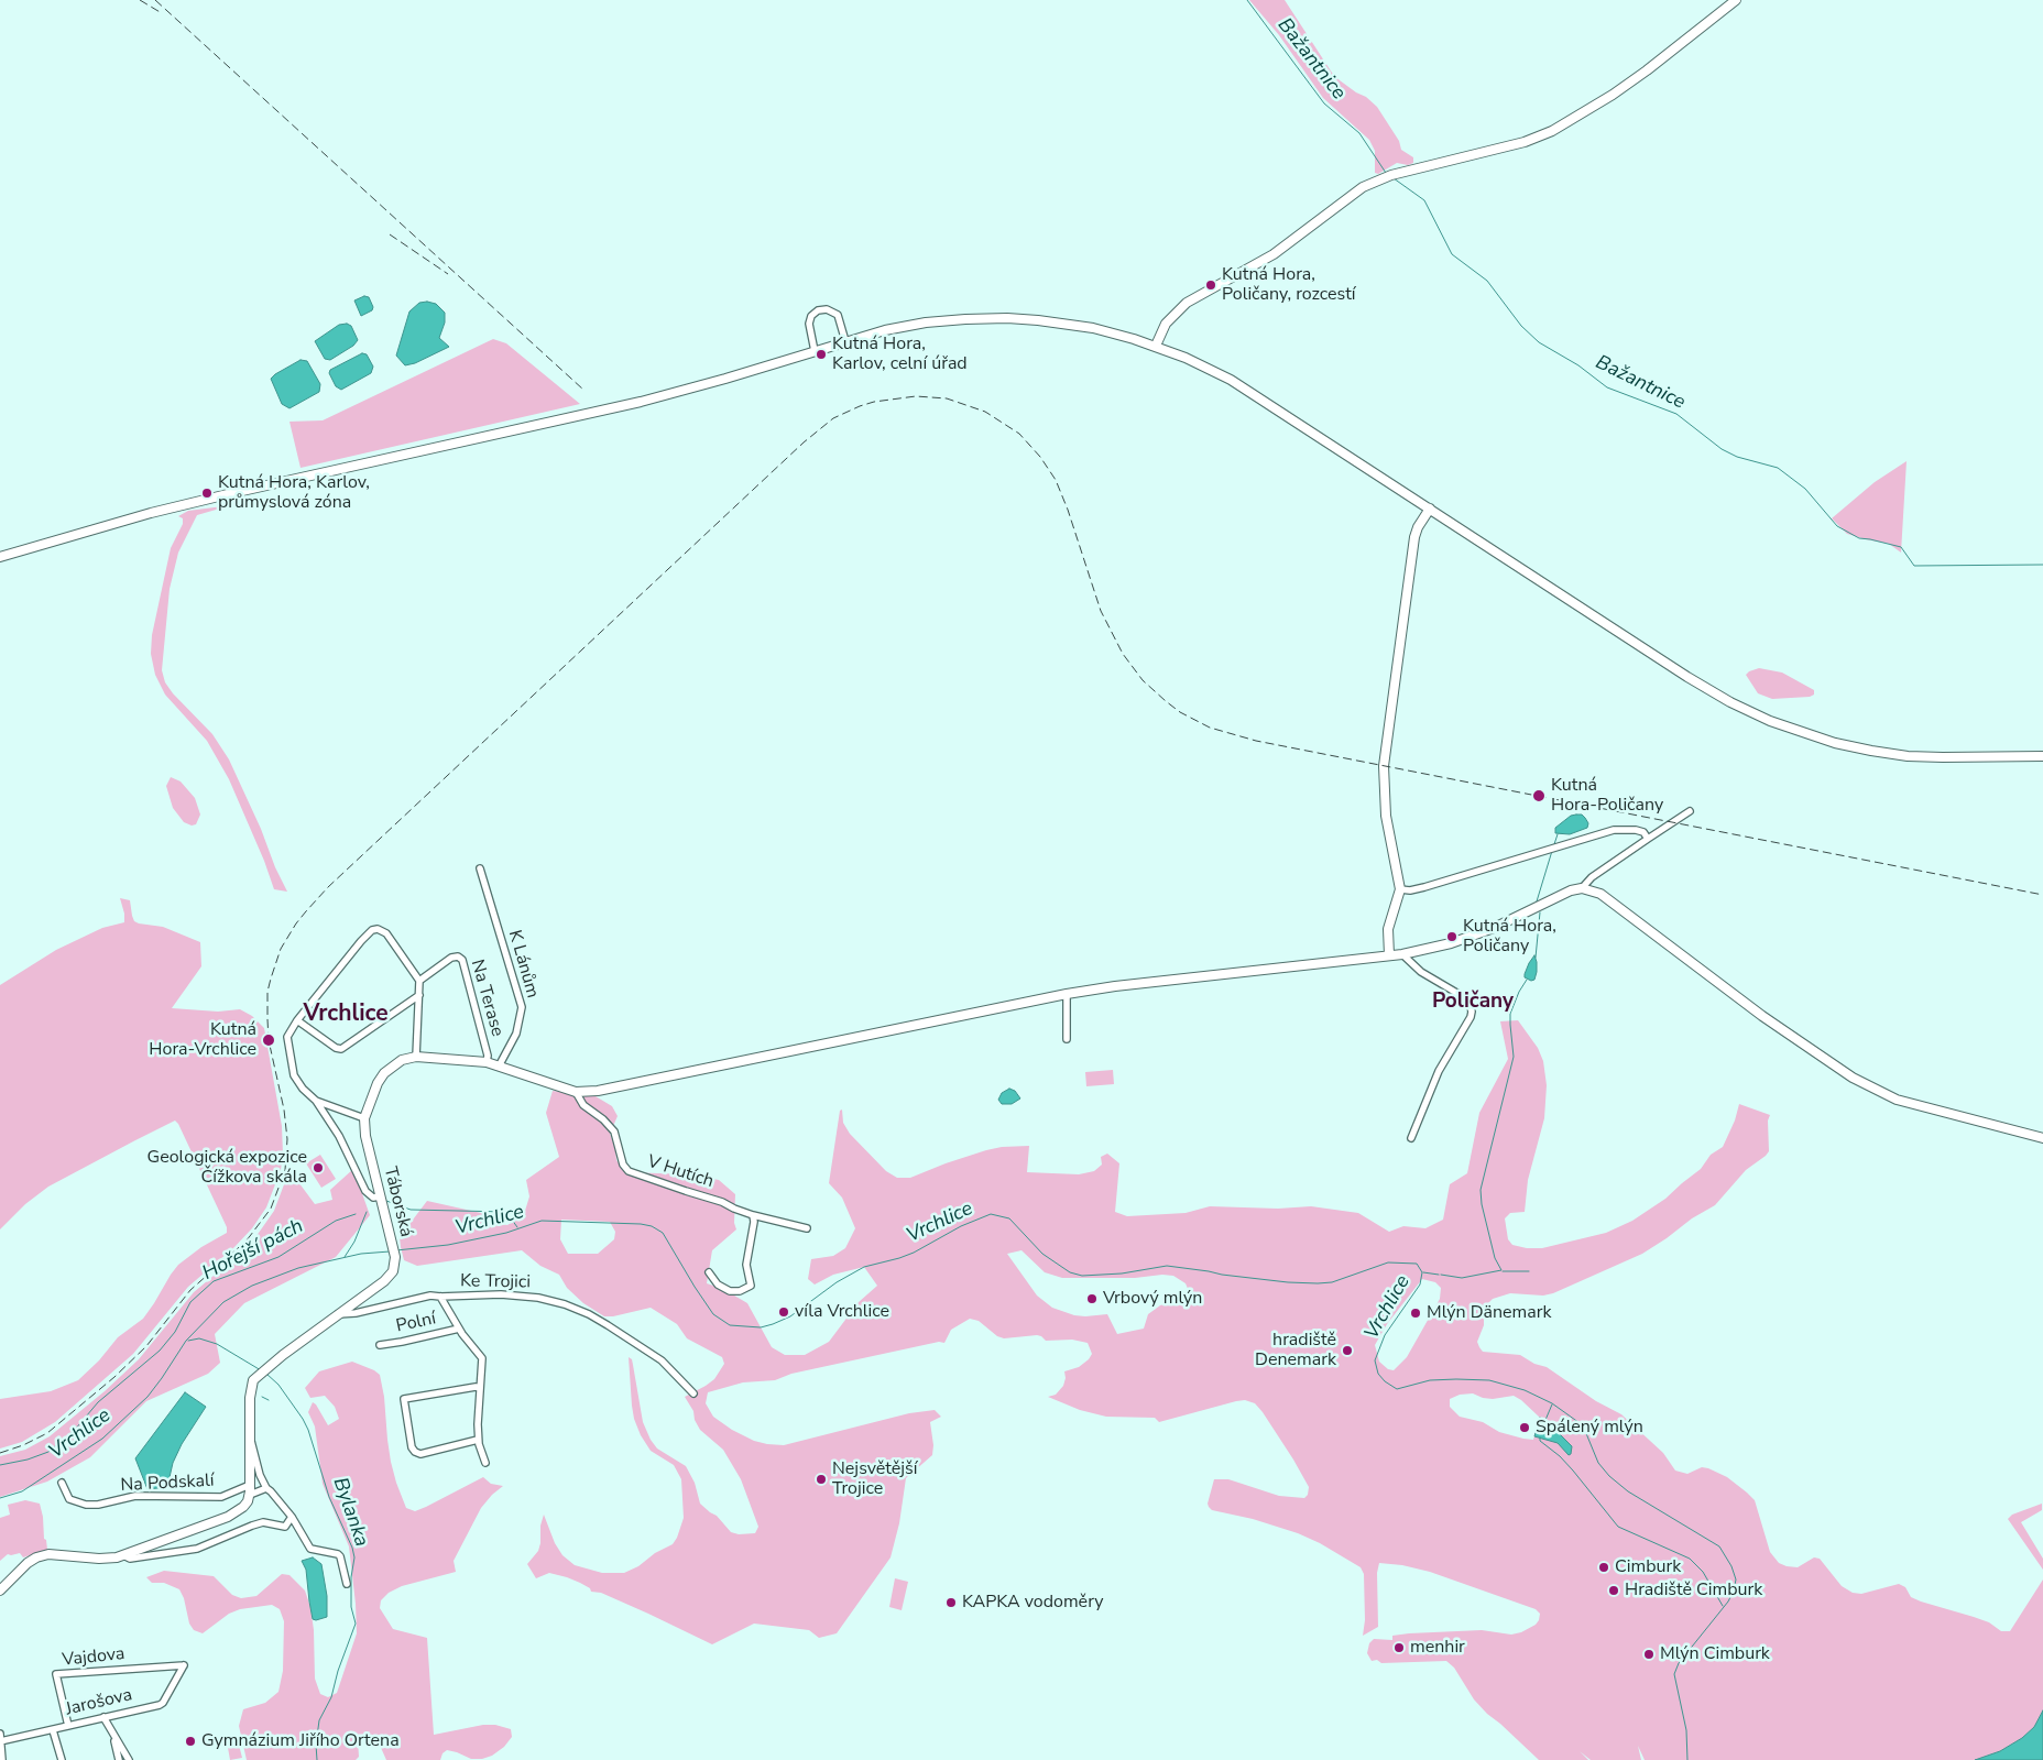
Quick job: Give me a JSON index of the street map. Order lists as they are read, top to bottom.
{
  "streets": {
    "street": [
      "K Lánům",
      "Na Terase",
      "V Hutích",
      "Táborská",
      "Ke Trojici",
      "Polní",
      "Na Podskalí",
      "Vajdova",
      "Jarošova"
    ]
  },
  "crossings": [
    ["K Lánům", "Táborská"],
    ["Na Terase", "Táborská"],
    ["V Hutích", "Táborská"],
    ["Táborská", "Ke Trojici"],
    ["Táborská", "Na Podskalí"],
    ["Vajdova", "Jarošova"]
  ],
  "districts": ["Poličany", "Vrchlice"],
  "water": [
    "Bažantnice",
    "Vrchlice",
    "Hořejší pách",
    "Bylanka"
  ],
  "places": [
    "Kutná Hora, Poličany, rozcestí",
    "Kutná Hora, Karlov, celní úřad",
    "Kutná Hora, Karlov, průmyslová zóna",
    "Kutná Hora-Poličany",
    "Kutná Hora, Poličany",
    "Kutná Hora-Vrchlice",
    "Geologická expozice Čížkova skála",
    "Vrbový mlýn",
    "víla Vrchlice",
    "Mlýn Dänemark",
    "hradiště Denemark",
    "Spálený mlýn",
    "Nejsvětější Trojice",
    "Cimburk",
    "Hradiště Cimburk",
    "KAPKA vodoměry",
    "menhir",
    "Mlýn Cimburk",
    "Gymnázium Jiřího Ortena"
  ]
}
